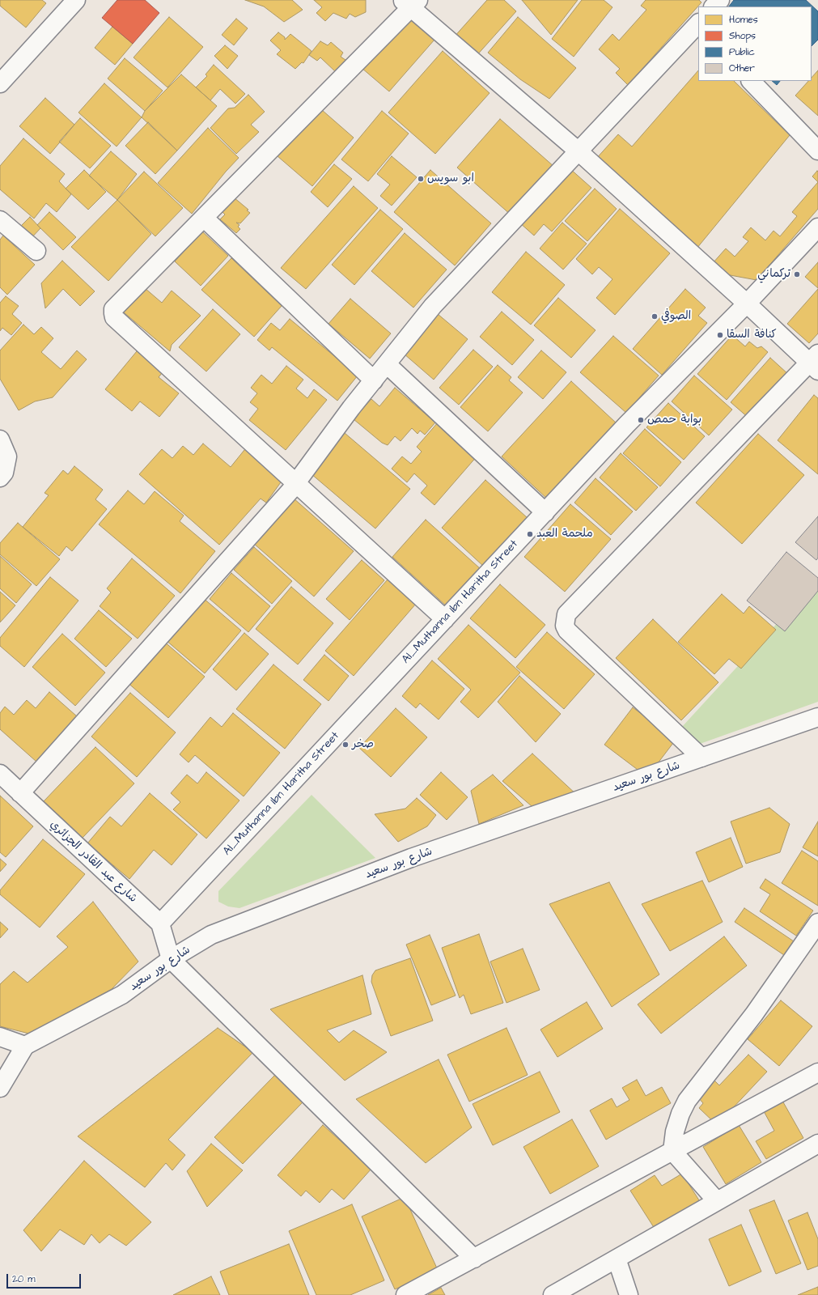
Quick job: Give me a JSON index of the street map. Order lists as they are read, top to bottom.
{
  "streets": {
    "street": ["Al_Muthanna Ibn Haritha Street", "شارع بور سعيد", "شارع عبد القادر الجزائري"]
  },
  "crossings": [
    ["Al_Muthanna Ibn Haritha Street", "شارع عبد القادر الجزائري"]
  ],
  "places": [
    "ابو سويس",
    "تركماني",
    "الصوفي",
    "كنافة السقا",
    "بوابة حمص",
    "ملحمة العبد",
    "صخر"
  ],
  "legend": [
    "Homes",
    "Shops",
    "Public",
    "Other"
  ],
  "scale_bar": "20 m"
}
